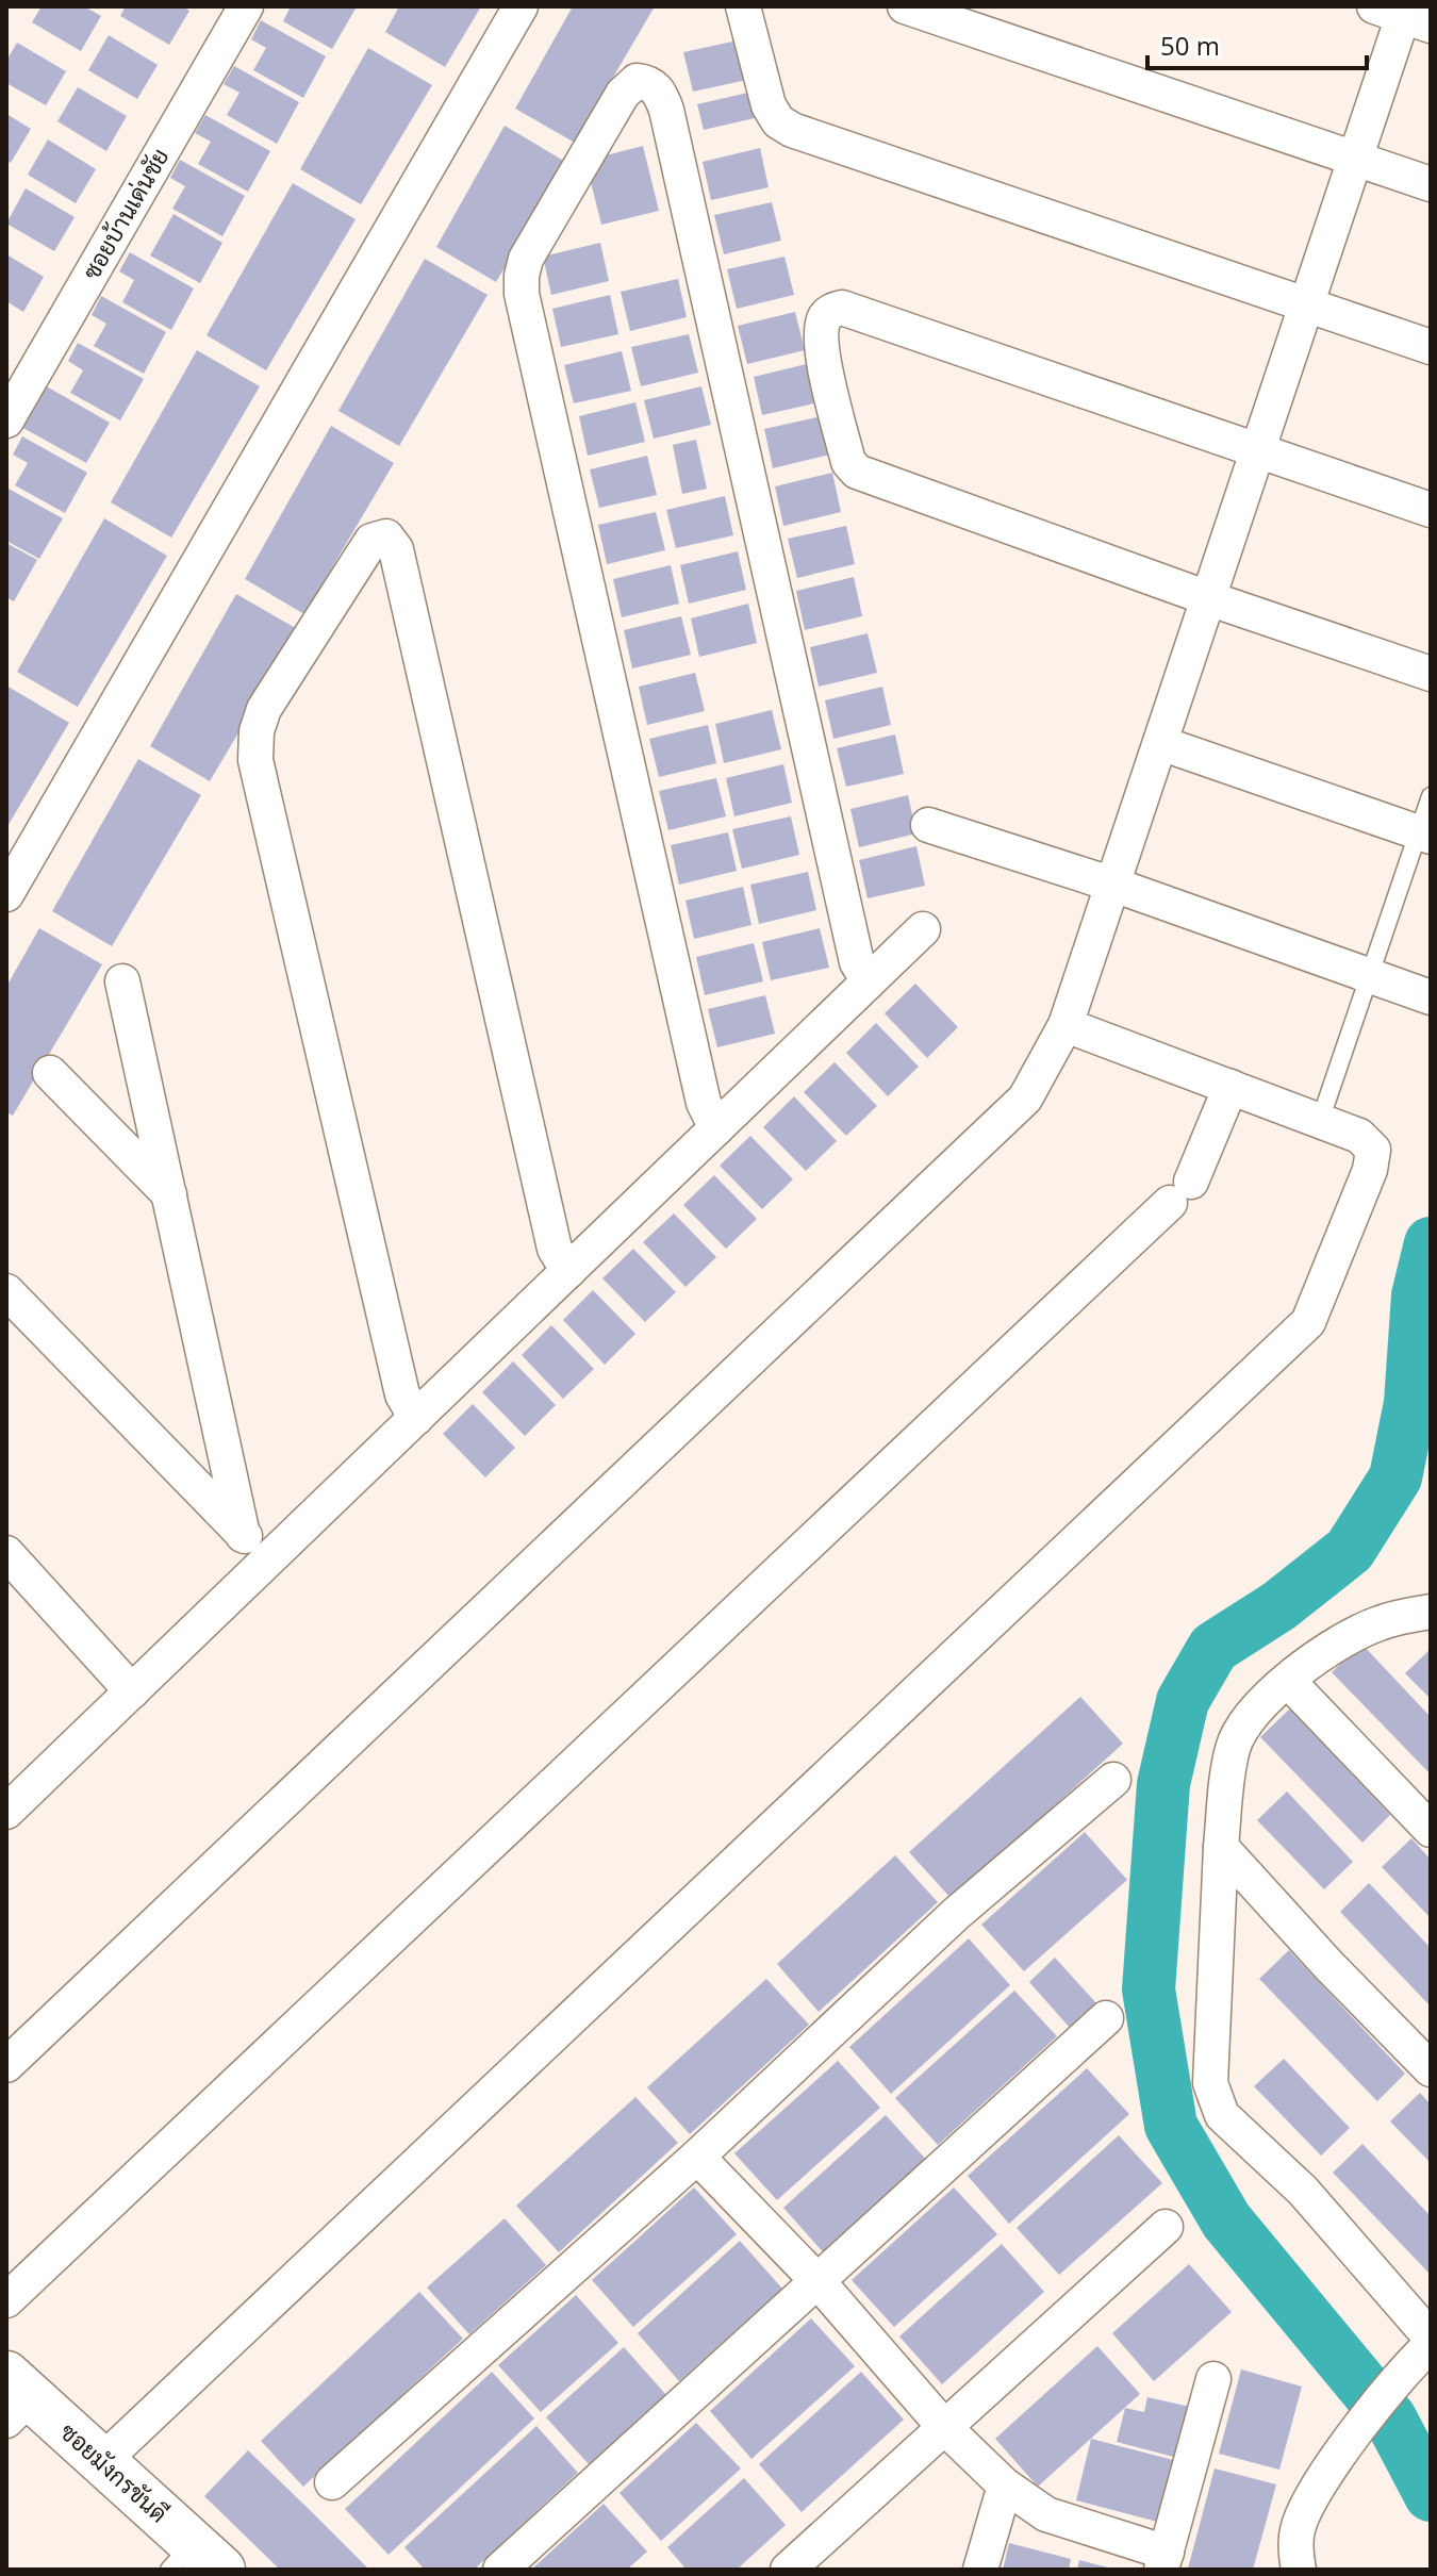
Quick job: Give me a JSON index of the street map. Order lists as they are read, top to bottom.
{
  "streets": {
    "street": ["ซอยบ้านเด่นชัย", "ซอยมังกรขันดี"]
  },
  "scale_bar": "50 m"
}
